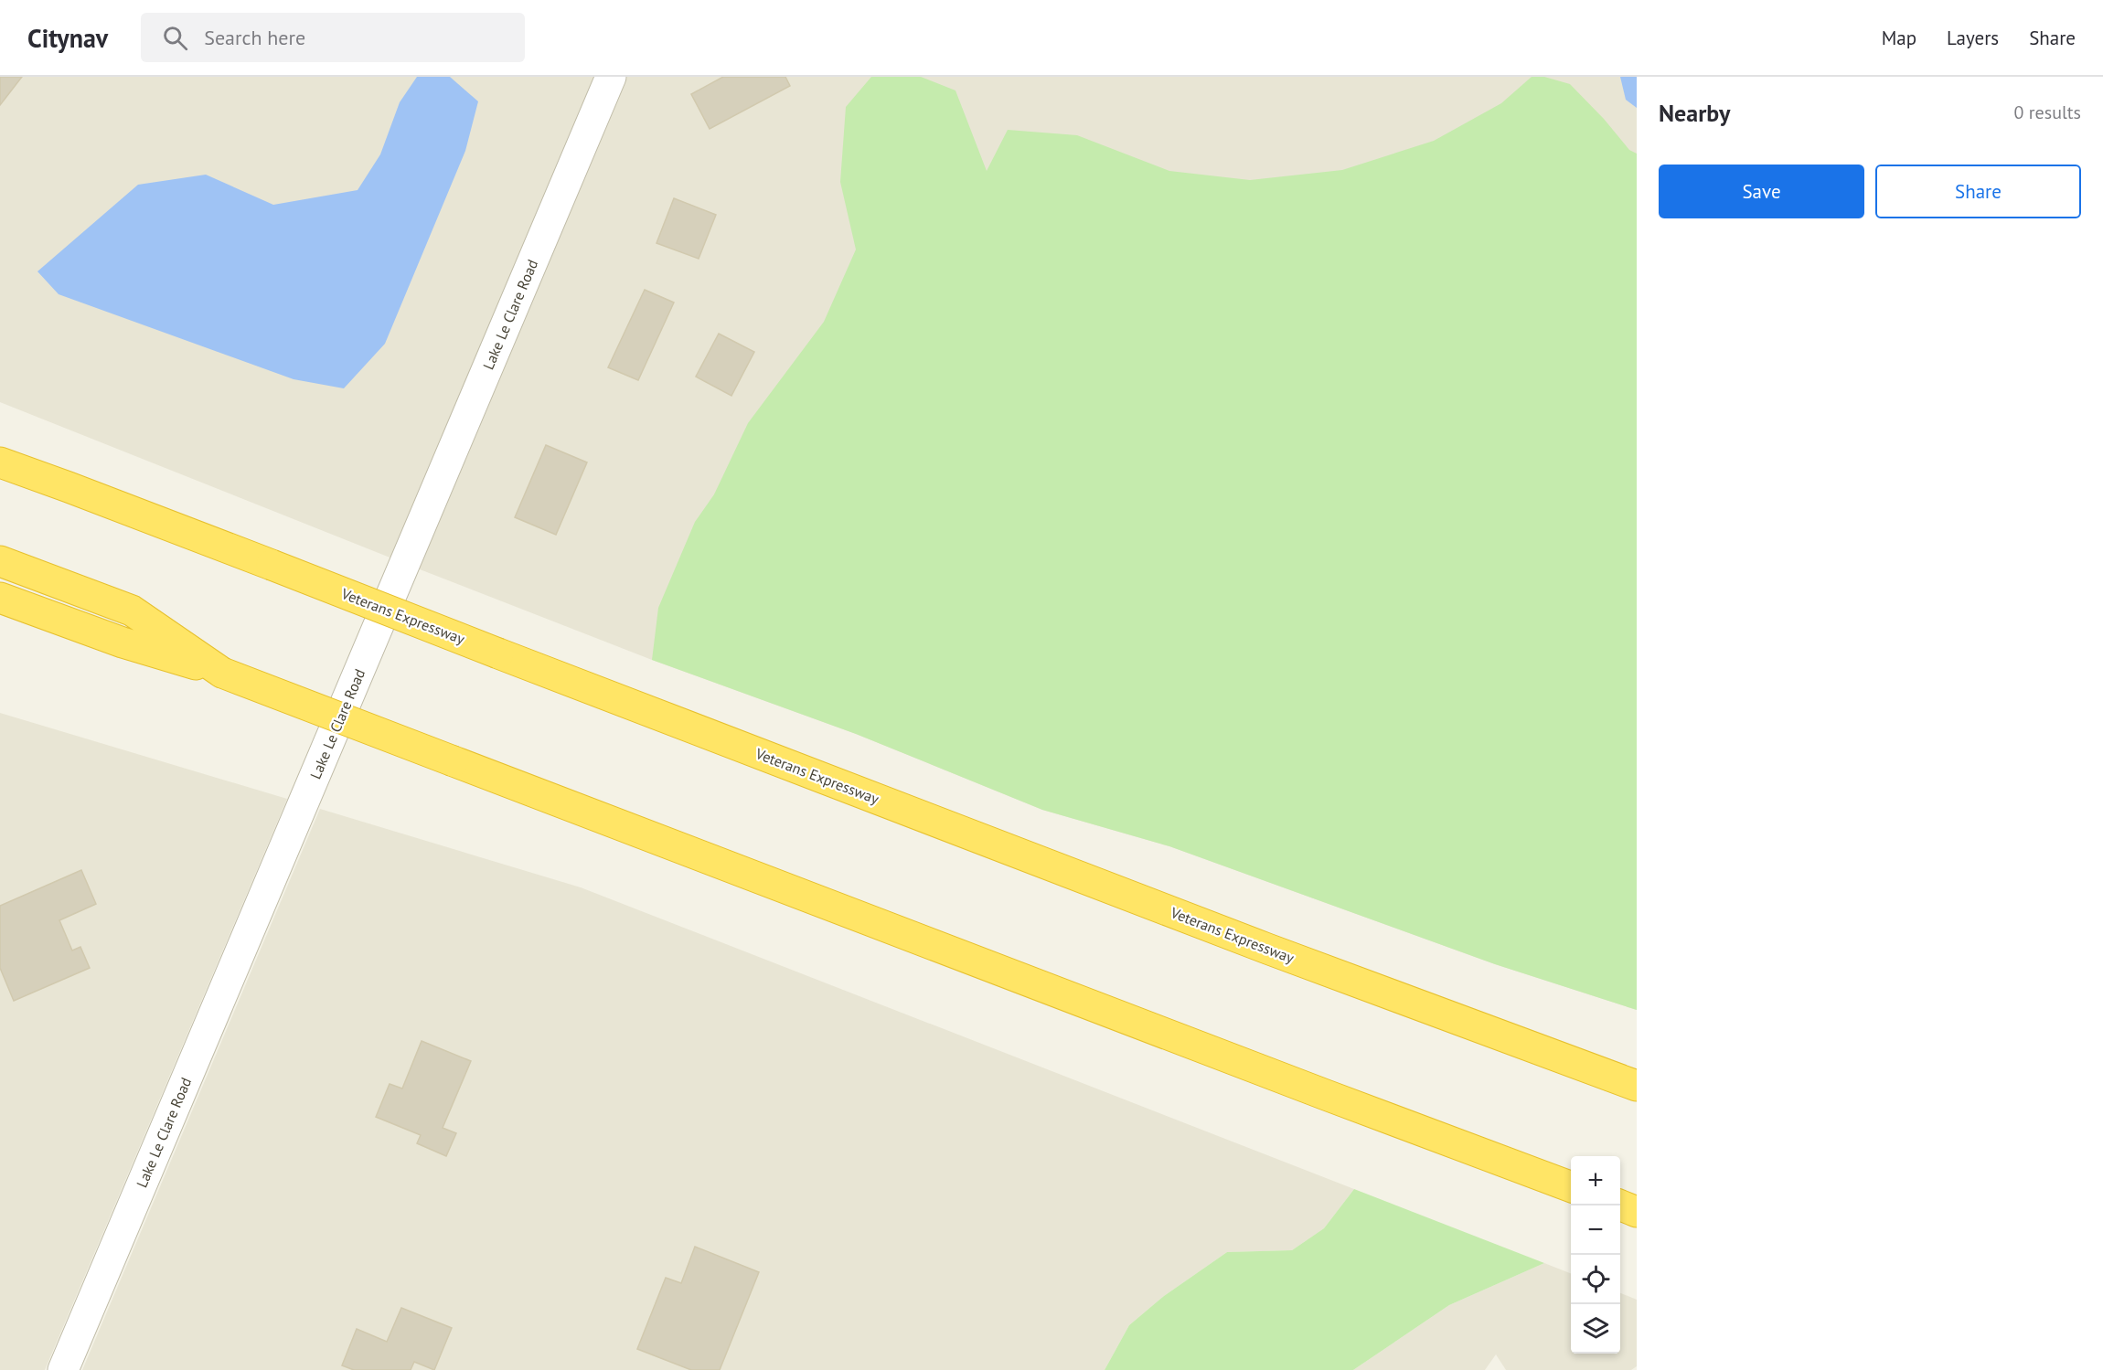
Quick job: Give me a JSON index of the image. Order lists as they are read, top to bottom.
{
  "streets": {
    "highway": ["Veterans Expressway"],
    "street": ["Lake Le Clare Road"]
  },
  "page": {
    "header": "Citynav",
    "search": "Search here",
    "nav": ["Map", "Layers", "Share"],
    "heading": ["Nearby", "0 results"],
    "buttons": ["Save", "Share"],
    "map_buttons": ["+", "−"]
  }
}
